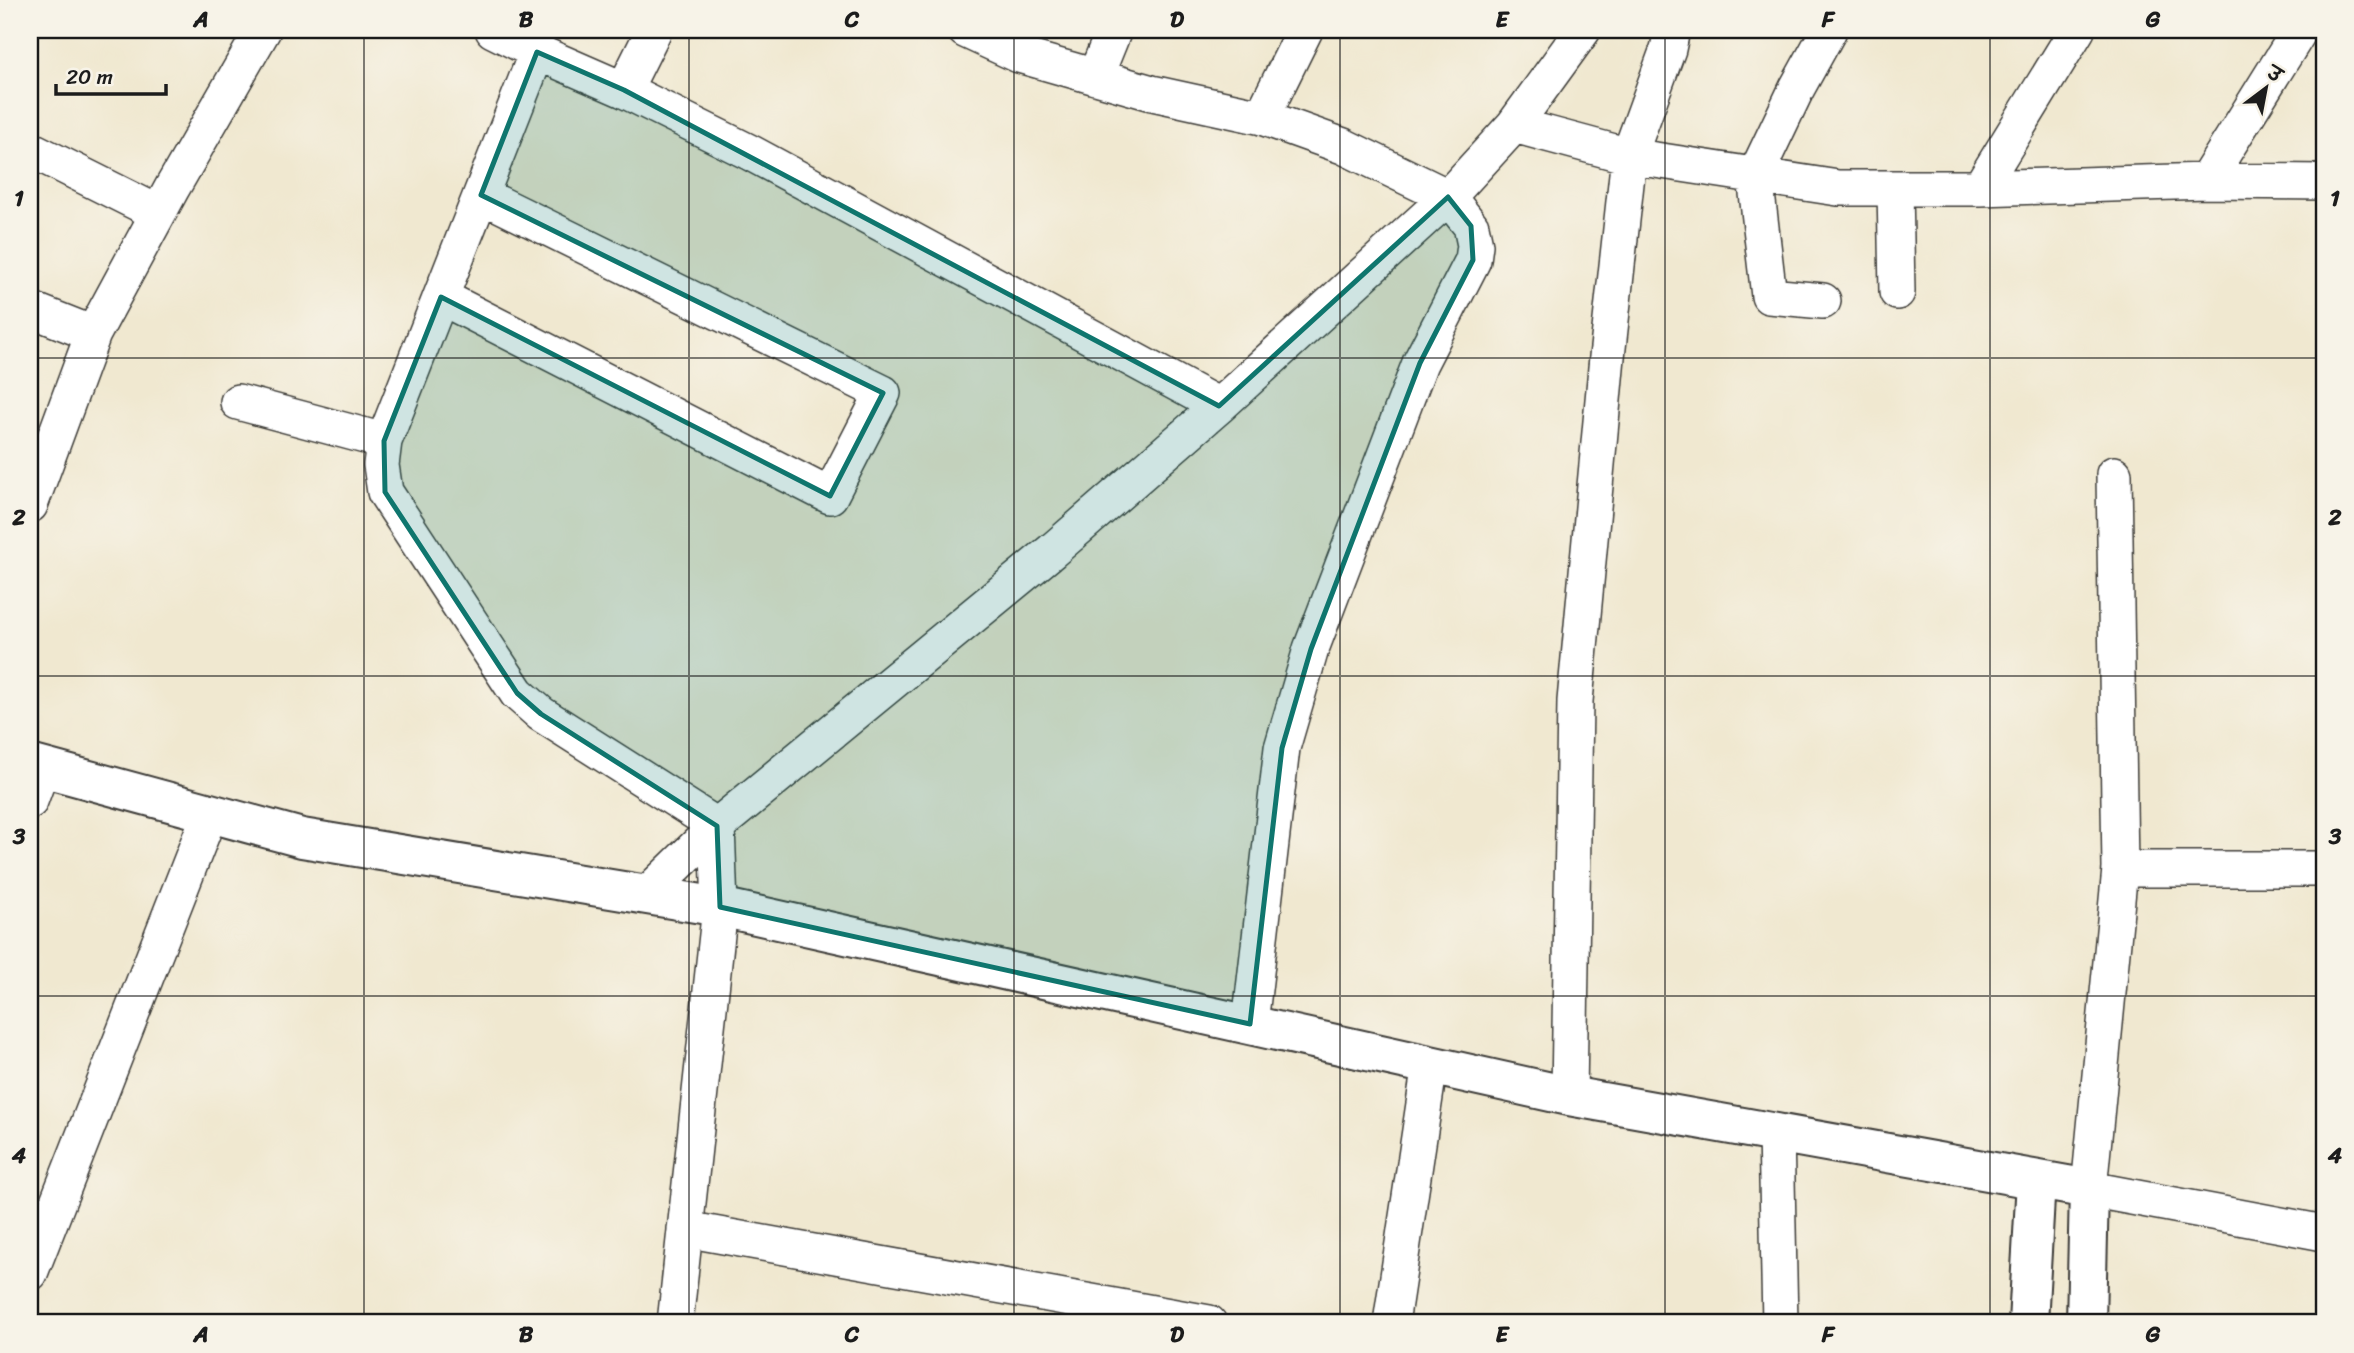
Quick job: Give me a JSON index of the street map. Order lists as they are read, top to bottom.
{
  "scale_bar": "20 m",
  "north": "top right",
  "grid": {
    "columns": [
      "A",
      "B",
      "C",
      "D",
      "E",
      "F",
      "G"
    ],
    "rows": [
      "1",
      "2",
      "3",
      "4"
    ]
  }
}
